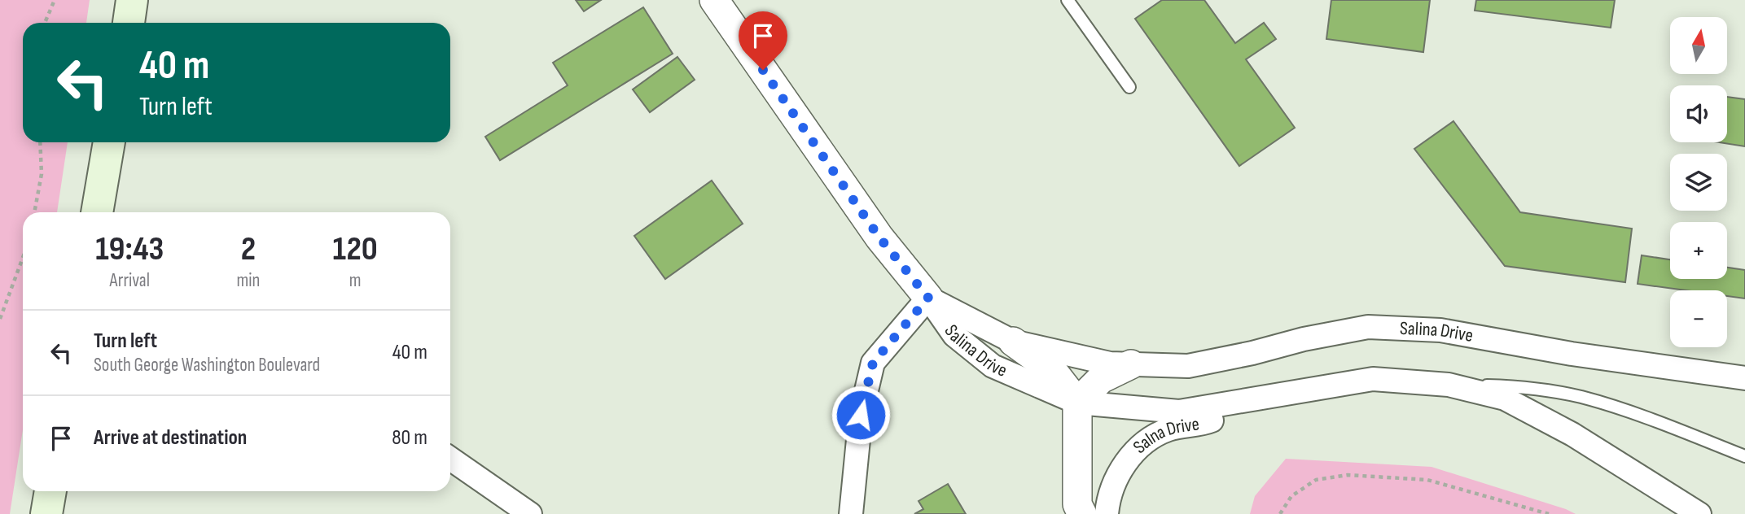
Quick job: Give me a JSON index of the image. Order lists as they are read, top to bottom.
{
  "streets": {
    "street": ["Salina Drive", "Salna Drive"]
  },
  "crossings": [
    ["Salina Drive", "Salna Drive"]
  ],
  "north": "top",
  "page": {
    "map_buttons": ["+", "−"],
    "turn": ["40 m", "Turn left"],
    "eta": [
      "19:43",
      "Arrival",
      "2",
      "min",
      "120",
      "m"
    ],
    "list": [
      {
        "name": "Turn left",
        "note": "South George Washington Boulevard",
        "value": "40 m"
      },
      {
        "name": "Arrive at destination",
        "value": "80 m"
      }
    ]
  }
}
